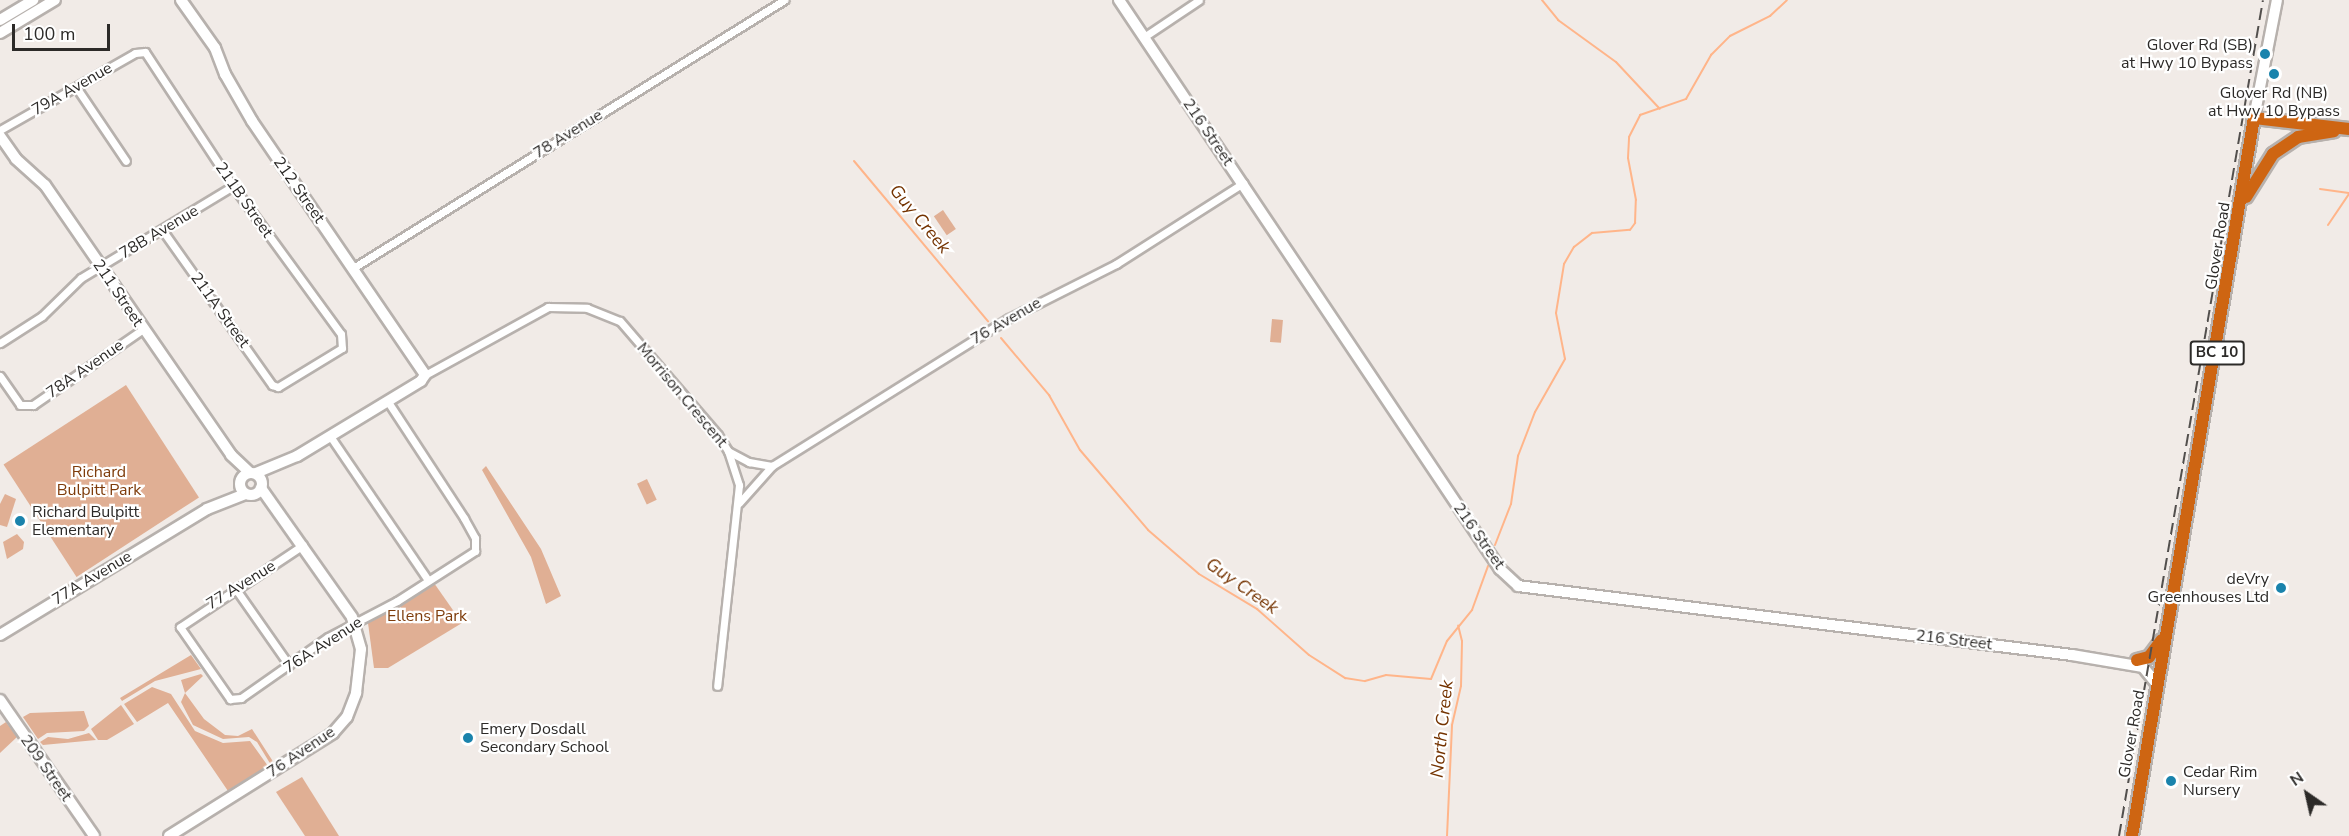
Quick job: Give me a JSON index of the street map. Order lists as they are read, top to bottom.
{
  "streets": {
    "highway": ["Glover Road", "BC 10"],
    "street": [
      "79A Avenue",
      "216 Street",
      "78 Avenue",
      "212 Street",
      "211B Street",
      "78B Avenue",
      "211 Street",
      "211A Street",
      "76 Avenue",
      "78A Avenue",
      "Morrison Crescent",
      "77A Avenue",
      "77 Avenue",
      "76A Avenue",
      "209 Street"
    ]
  },
  "crossings": [
    ["79A Avenue", "211B Street"],
    ["216 Street", "Glover Road"],
    ["216 Street", "76 Avenue"],
    ["78 Avenue", "212 Street"],
    ["212 Street", "Morrison Crescent"],
    ["212 Street", "77A Avenue"],
    ["211B Street", "78B Avenue"],
    ["211B Street", "211A Street"],
    ["78B Avenue", "211 Street"],
    ["78B Avenue", "211A Street"],
    ["211 Street", "76 Avenue"],
    ["211 Street", "78A Avenue"],
    ["211 Street", "77A Avenue"],
    ["211 Street", "77 Avenue"],
    ["211 Street", "76A Avenue"],
    ["76 Avenue", "Morrison Crescent"],
    ["76 Avenue", "76A Avenue"],
    ["Morrison Crescent", "77A Avenue"],
    ["77A Avenue", "76A Avenue"],
    ["77 Avenue", "76A Avenue"]
  ],
  "water": ["Guy Creek", "North Creek"],
  "parks": ["Richard Bulpitt Park", "Ellens Park"],
  "places": [
    "Glover Rd (SB) at Hwy 10 Bypass",
    "Glover Rd (NB) at Hwy 10 Bypass",
    "Richard Bulpitt Elementary",
    "deVry Greenhouses Ltd",
    "Emery Dosdall Secondary School",
    "Cedar Rim Nursery"
  ],
  "scale_bar": "100 m",
  "north": "top left"
}
